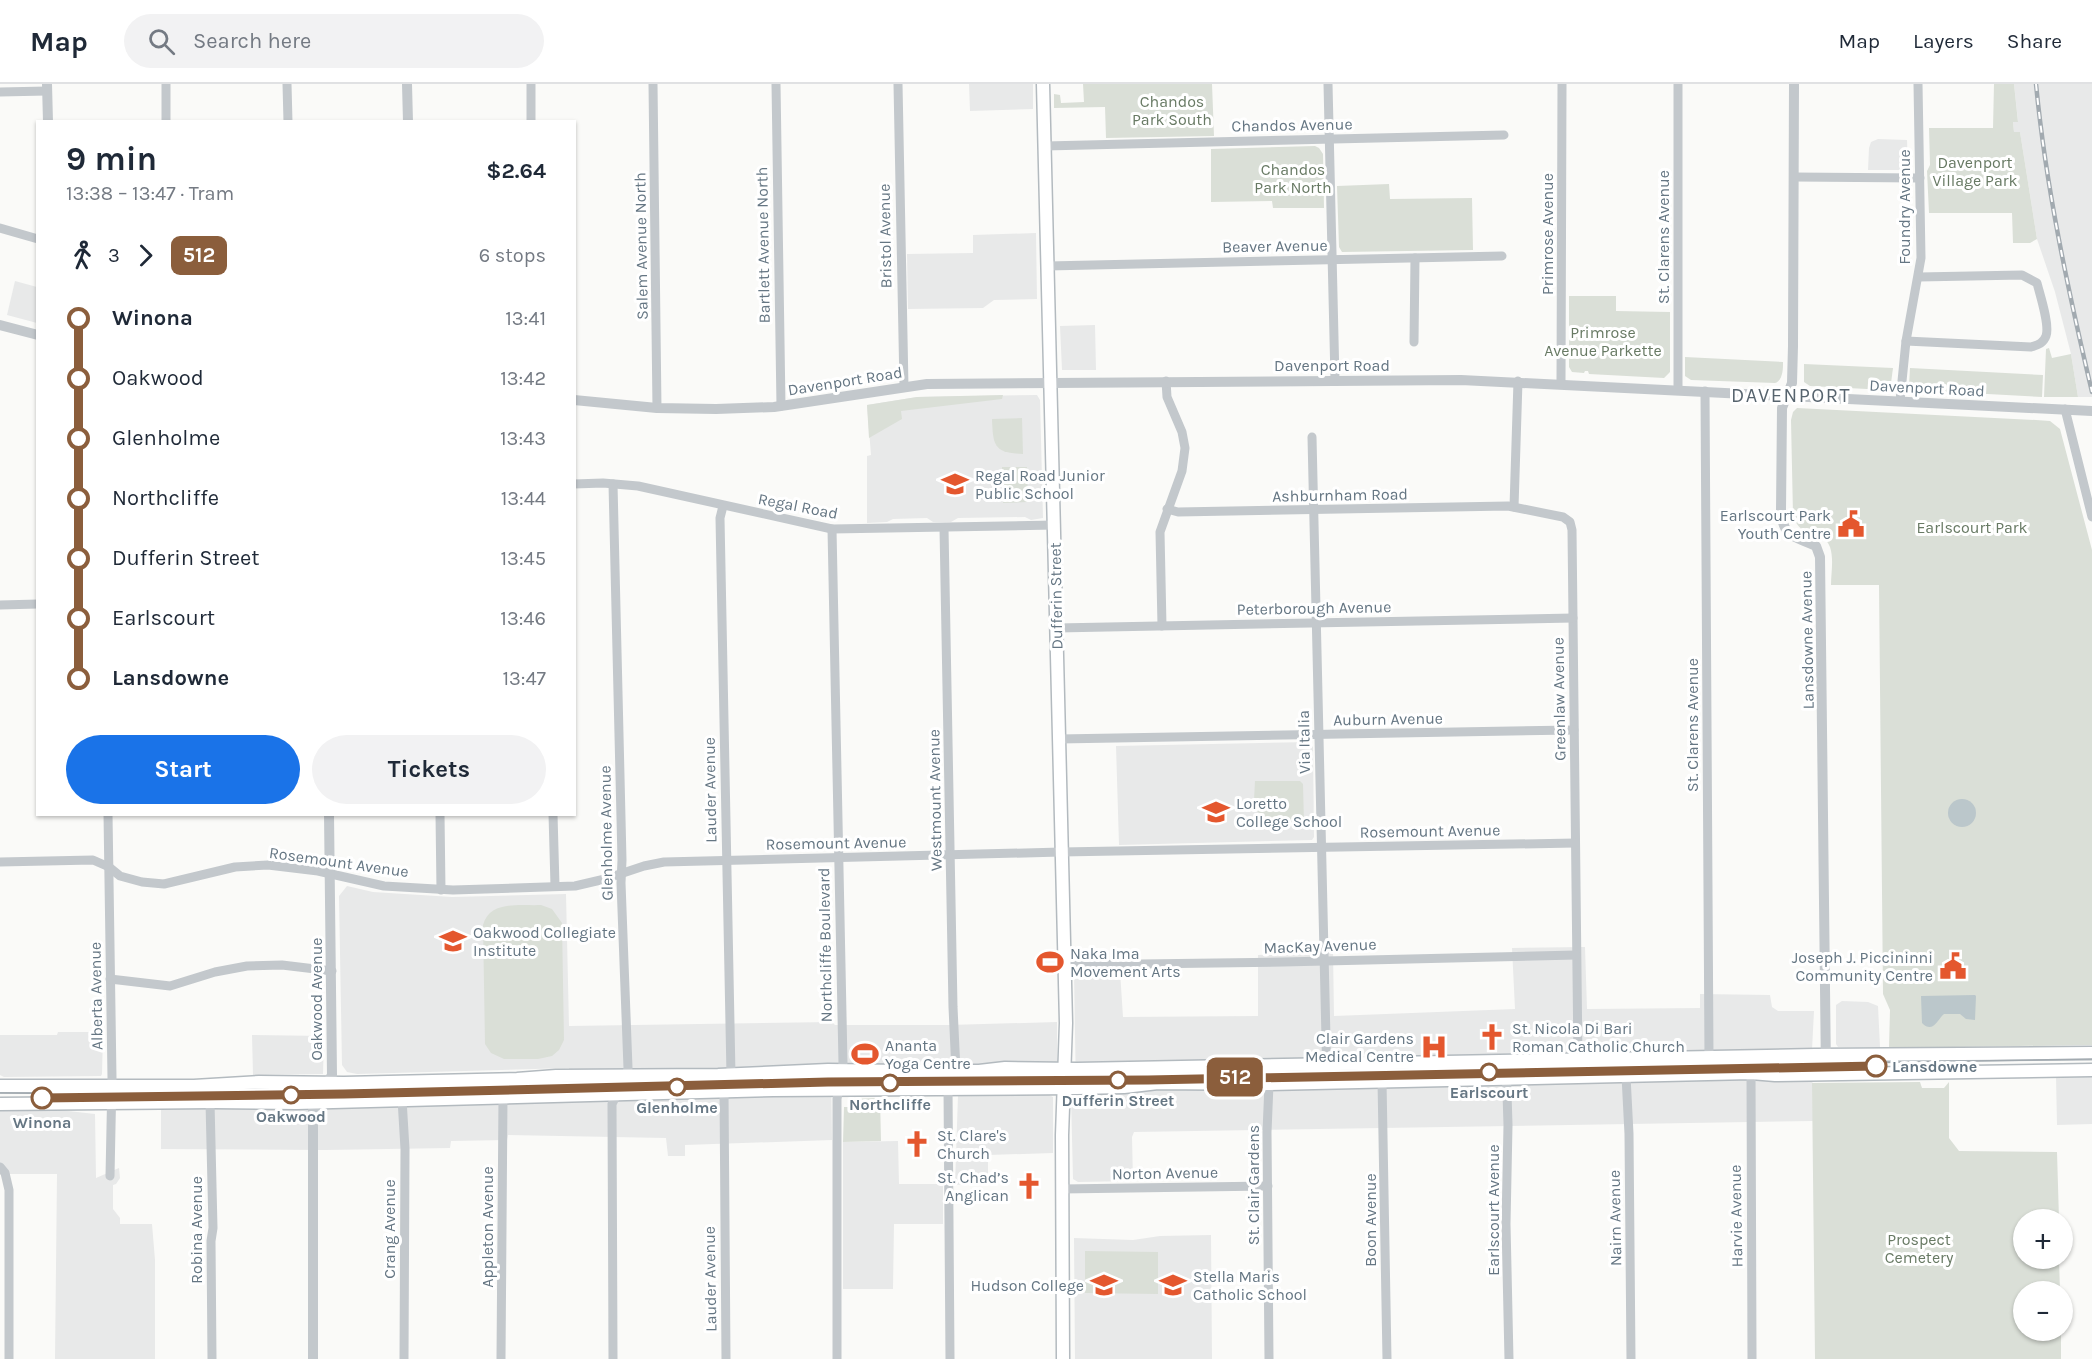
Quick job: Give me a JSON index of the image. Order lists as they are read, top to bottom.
{
  "streets": {
    "main road": ["Dufferin Street"],
    "street": [
      "Chandos Avenue",
      "Foundry Avenue",
      "Primrose Avenue",
      "Bristol Avenue",
      "St. Clarens Avenue",
      "Bartlett Avenue North",
      "Salem Avenue North",
      "Beaver Avenue",
      "Davenport Road",
      "Ashburnham Road",
      "Regal Road",
      "Peterborough Avenue",
      "Lansdowne Avenue",
      "Greenlaw Avenue",
      "Auburn Avenue",
      "Via Italia",
      "Lauder Avenue",
      "Westmount Avenue",
      "Rosemount Avenue",
      "Glenholme Avenue",
      "Northcliffe Boulevard",
      "MacKay Avenue",
      "Alberta Avenue",
      "Oakwood Avenue",
      "Norton Avenue",
      "St. Clair Gardens",
      "Earlscourt Avenue",
      "Harvie Avenue",
      "Nairn Avenue",
      "Boon Avenue",
      "Appleton Avenue",
      "Crang Avenue",
      "Robina Avenue"
    ]
  },
  "crossings": [
    ["Chandos Avenue", "Dufferin Street"],
    ["Foundry Avenue", "Davenport Road"],
    ["Primrose Avenue", "Davenport Road"],
    ["Bristol Avenue", "Davenport Road"],
    ["St. Clarens Avenue", "Davenport Road"],
    ["Bartlett Avenue North", "Davenport Road"],
    ["Salem Avenue North", "Davenport Road"],
    ["Beaver Avenue", "Dufferin Street"],
    ["Davenport Road", "Dufferin Street"],
    ["Davenport Road", "Lansdowne Avenue"],
    ["Ashburnham Road", "Greenlaw Avenue"],
    ["Ashburnham Road", "Via Italia"],
    ["Regal Road", "Dufferin Street"],
    ["Regal Road", "Lauder Avenue"],
    ["Regal Road", "Westmount Avenue"],
    ["Regal Road", "Glenholme Avenue"],
    ["Regal Road", "Northcliffe Boulevard"],
    ["Dufferin Street", "Peterborough Avenue"],
    ["Dufferin Street", "Auburn Avenue"],
    ["Dufferin Street", "Rosemount Avenue"],
    ["Dufferin Street", "MacKay Avenue"],
    ["Dufferin Street", "Norton Avenue"],
    ["Peterborough Avenue", "Greenlaw Avenue"],
    ["Peterborough Avenue", "Via Italia"],
    ["Greenlaw Avenue", "Auburn Avenue"],
    ["Greenlaw Avenue", "Rosemount Avenue"],
    ["Greenlaw Avenue", "MacKay Avenue"],
    ["Auburn Avenue", "Via Italia"],
    ["Via Italia", "Rosemount Avenue"],
    ["Via Italia", "MacKay Avenue"],
    ["Lauder Avenue", "Rosemount Avenue"],
    ["Westmount Avenue", "Rosemount Avenue"],
    ["Rosemount Avenue", "Glenholme Avenue"],
    ["Rosemount Avenue", "Northcliffe Boulevard"],
    ["Rosemount Avenue", "Alberta Avenue"],
    ["Rosemount Avenue", "Oakwood Avenue"],
    ["Norton Avenue", "St. Clair Gardens"]
  ],
  "districts": ["DAVENPORT"],
  "parks": [
    "Chandos Park South",
    "Davenport Village Park",
    "Chandos Park North",
    "Primrose Avenue Parkette",
    "Earlscourt Park",
    "Prospect Cemetery"
  ],
  "places": {
    "school or university": [
      "Regal Road Junior Public School",
      "Loretto College School",
      "Oakwood Collegiate Institute",
      "Hudson College",
      "Stella Maris Catholic School"
    ],
    "public building": ["Earlscourt Park Youth Centre", "Joseph J. Piccininni Community Centre"],
    "sports": ["Naka Ima Movement Arts", "Ananta Yoga Centre"],
    "church": ["St. Nicola Di Bari Roman Catholic Church", "St. Clare's Church", "St. Chad’s Anglican"],
    "hospital": ["Clair Gardens Medical Centre"],
    "other": [
      "Lansdowne",
      "Earlscourt",
      "Dufferin Street",
      "Northcliffe",
      "Glenholme",
      "Oakwood",
      "Winona"
    ]
  },
  "lines": ["tram line 512"],
  "page": {
    "header": "Map",
    "search": "Search here",
    "nav": ["Map", "Layers", "Share"],
    "on_map": "512",
    "heading": ["9 min", "13:38 – 13:47 · Tram", "$2.64"],
    "legs": ["3", "512", "6 stops"],
    "list": [
      {
        "name": "Winona",
        "value": "13:41"
      },
      {
        "name": "Oakwood",
        "value": "13:42"
      },
      {
        "name": "Glenholme",
        "value": "13:43"
      },
      {
        "name": "Northcliffe",
        "value": "13:44"
      },
      {
        "name": "Dufferin Street",
        "value": "13:45"
      },
      {
        "name": "Earlscourt",
        "value": "13:46"
      },
      {
        "name": "Lansdowne",
        "value": "13:47"
      }
    ],
    "buttons": ["Start", "Tickets"],
    "map_buttons": ["+", "−"]
  }
}
